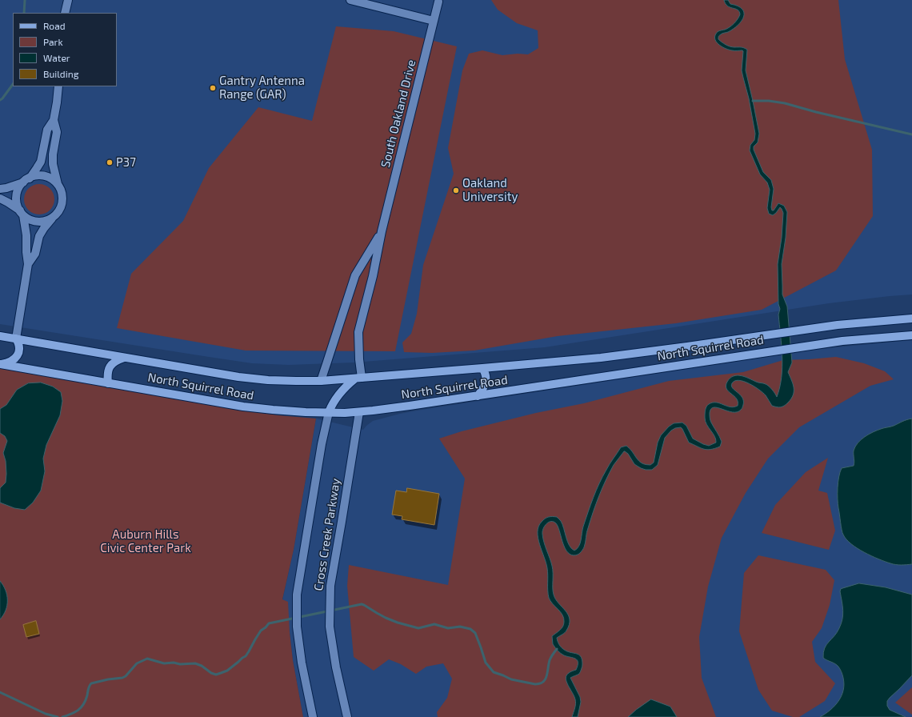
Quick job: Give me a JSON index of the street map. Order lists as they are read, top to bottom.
{
  "streets": {
    "main road": ["North Squirrel Road"],
    "street": ["South Oakland Drive", "Cross Creek Parkway"]
  },
  "crossings": [
    ["South Oakland Drive", "North Squirrel Road"],
    ["North Squirrel Road", "Cross Creek Parkway"]
  ],
  "parks": ["Auburn Hills Civic Center Park"],
  "places": ["Gantry Antenna Range (GAR)", "P37", "Oakland University"],
  "legend": [
    "Road",
    "Park",
    "Water",
    "Building"
  ]
}
